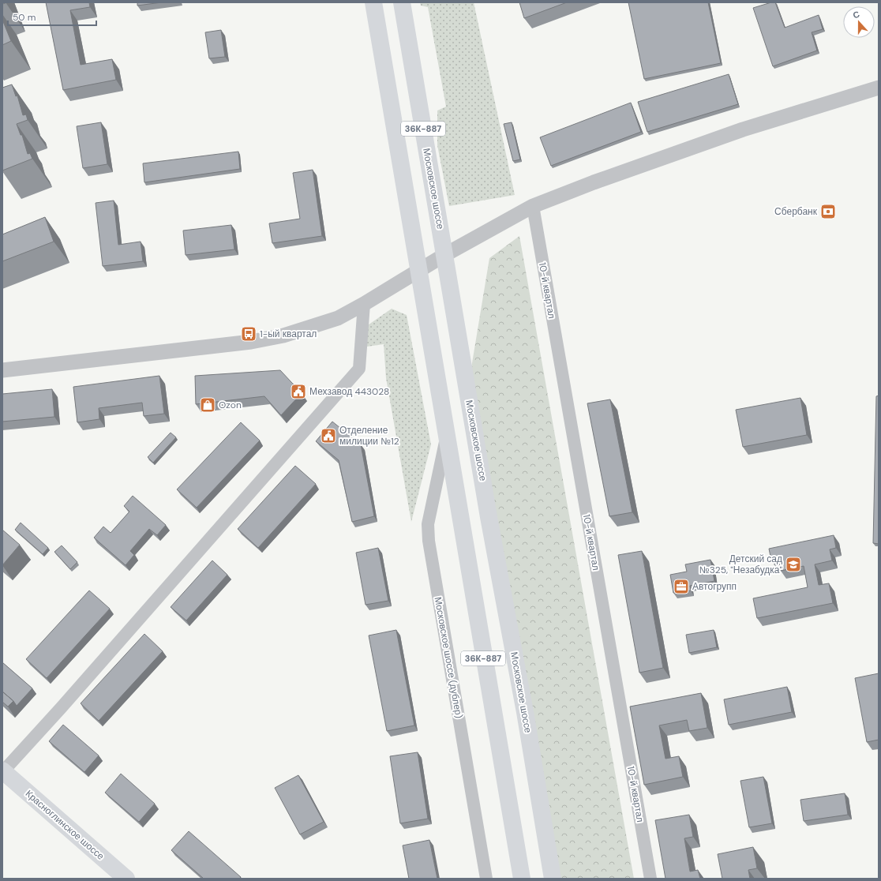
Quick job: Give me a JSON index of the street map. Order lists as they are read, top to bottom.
{
  "streets": {
    "main road": ["36К-887", "Московское шоссе", "Красноглинское шоссе"],
    "street": ["10-й квартал", "Московское шоссе (дублер)"]
  },
  "crossings": [
    ["36К-887", "Московское шоссе (дублер)"]
  ],
  "places": {
    "bank": ["Сбербанк"],
    "bus stop": ["1-ый квартал"],
    "public building": ["Мехзавод 443028", "Отделение милиции №12"],
    "shop": ["Ozon"],
    "school or university": ["Детский сад №325, \"Незабудка\""],
    "office": ["Автогрупп"]
  },
  "scale_bar": "50 m",
  "north": "top"
}
